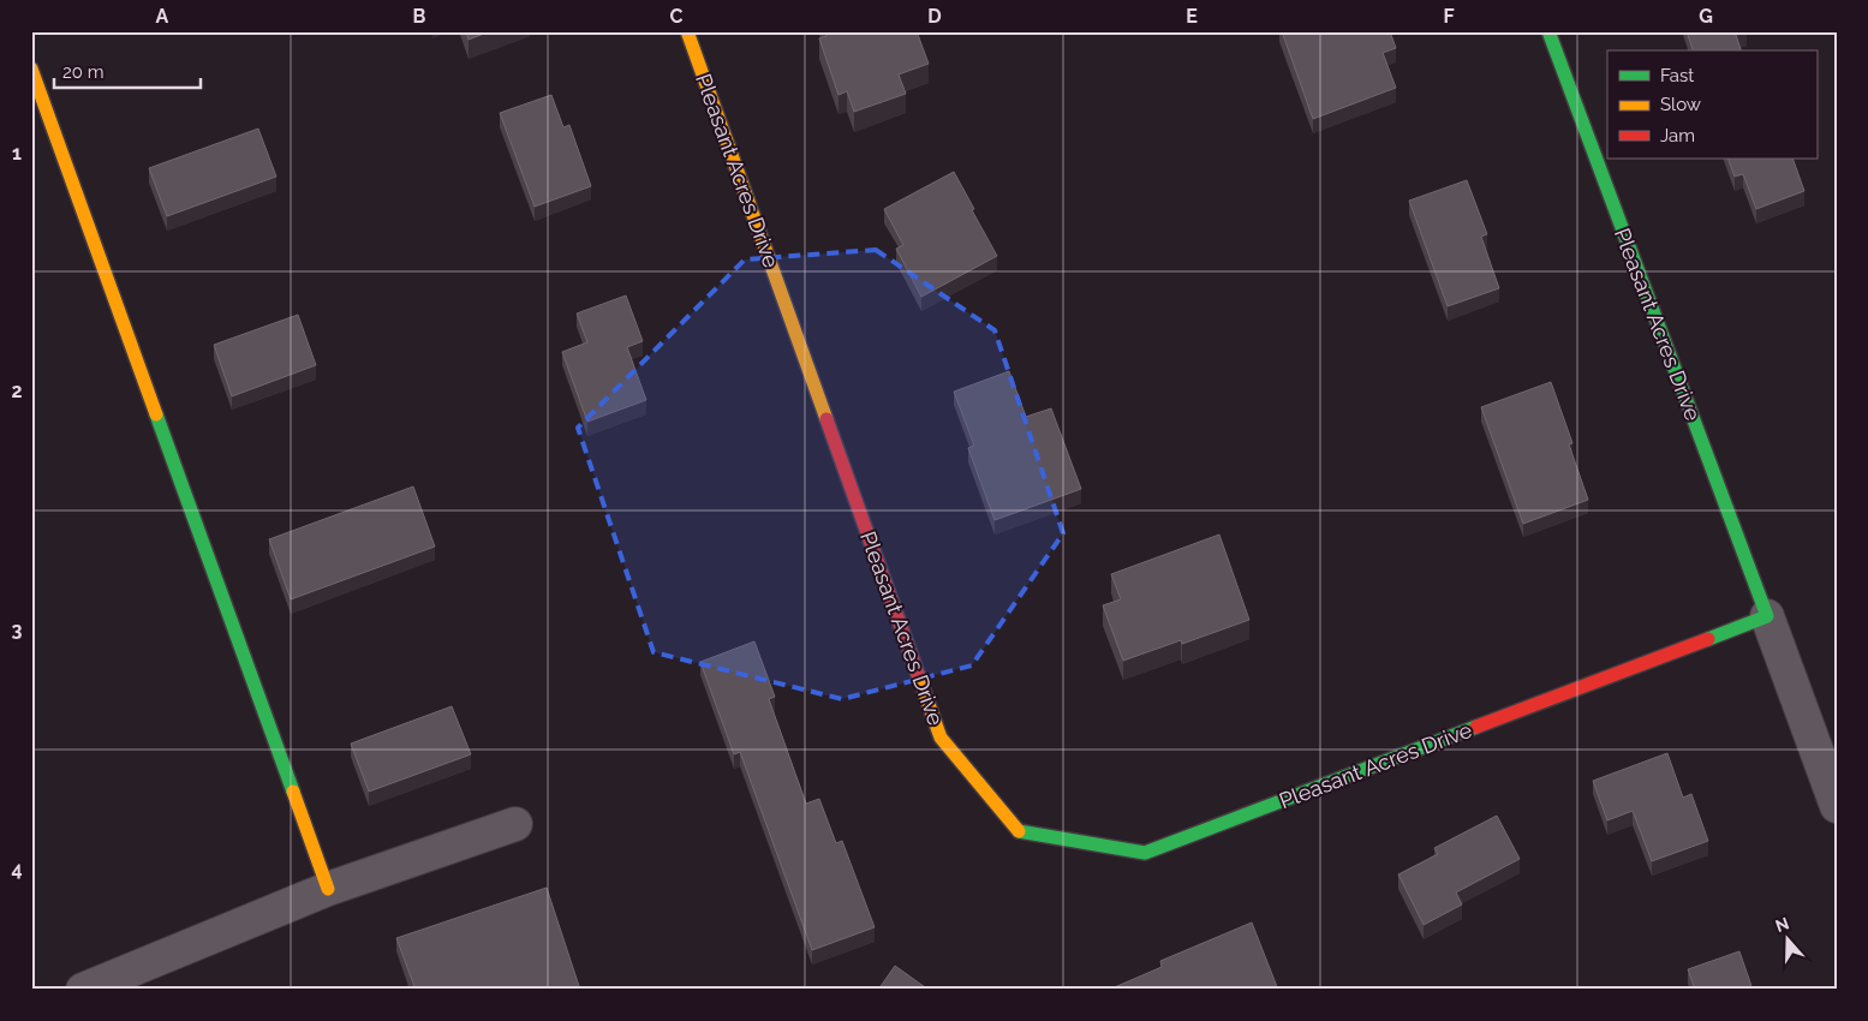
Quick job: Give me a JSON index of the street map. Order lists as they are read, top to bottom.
{
  "streets": {
    "street": ["Pleasant Acres Drive"]
  },
  "legend": ["Fast", "Slow", "Jam"],
  "scale_bar": "20 m",
  "north": "top",
  "grid": {
    "columns": [
      "A",
      "B",
      "C",
      "D",
      "E",
      "F",
      "G"
    ],
    "rows": [
      "1",
      "2",
      "3",
      "4"
    ]
  }
}
